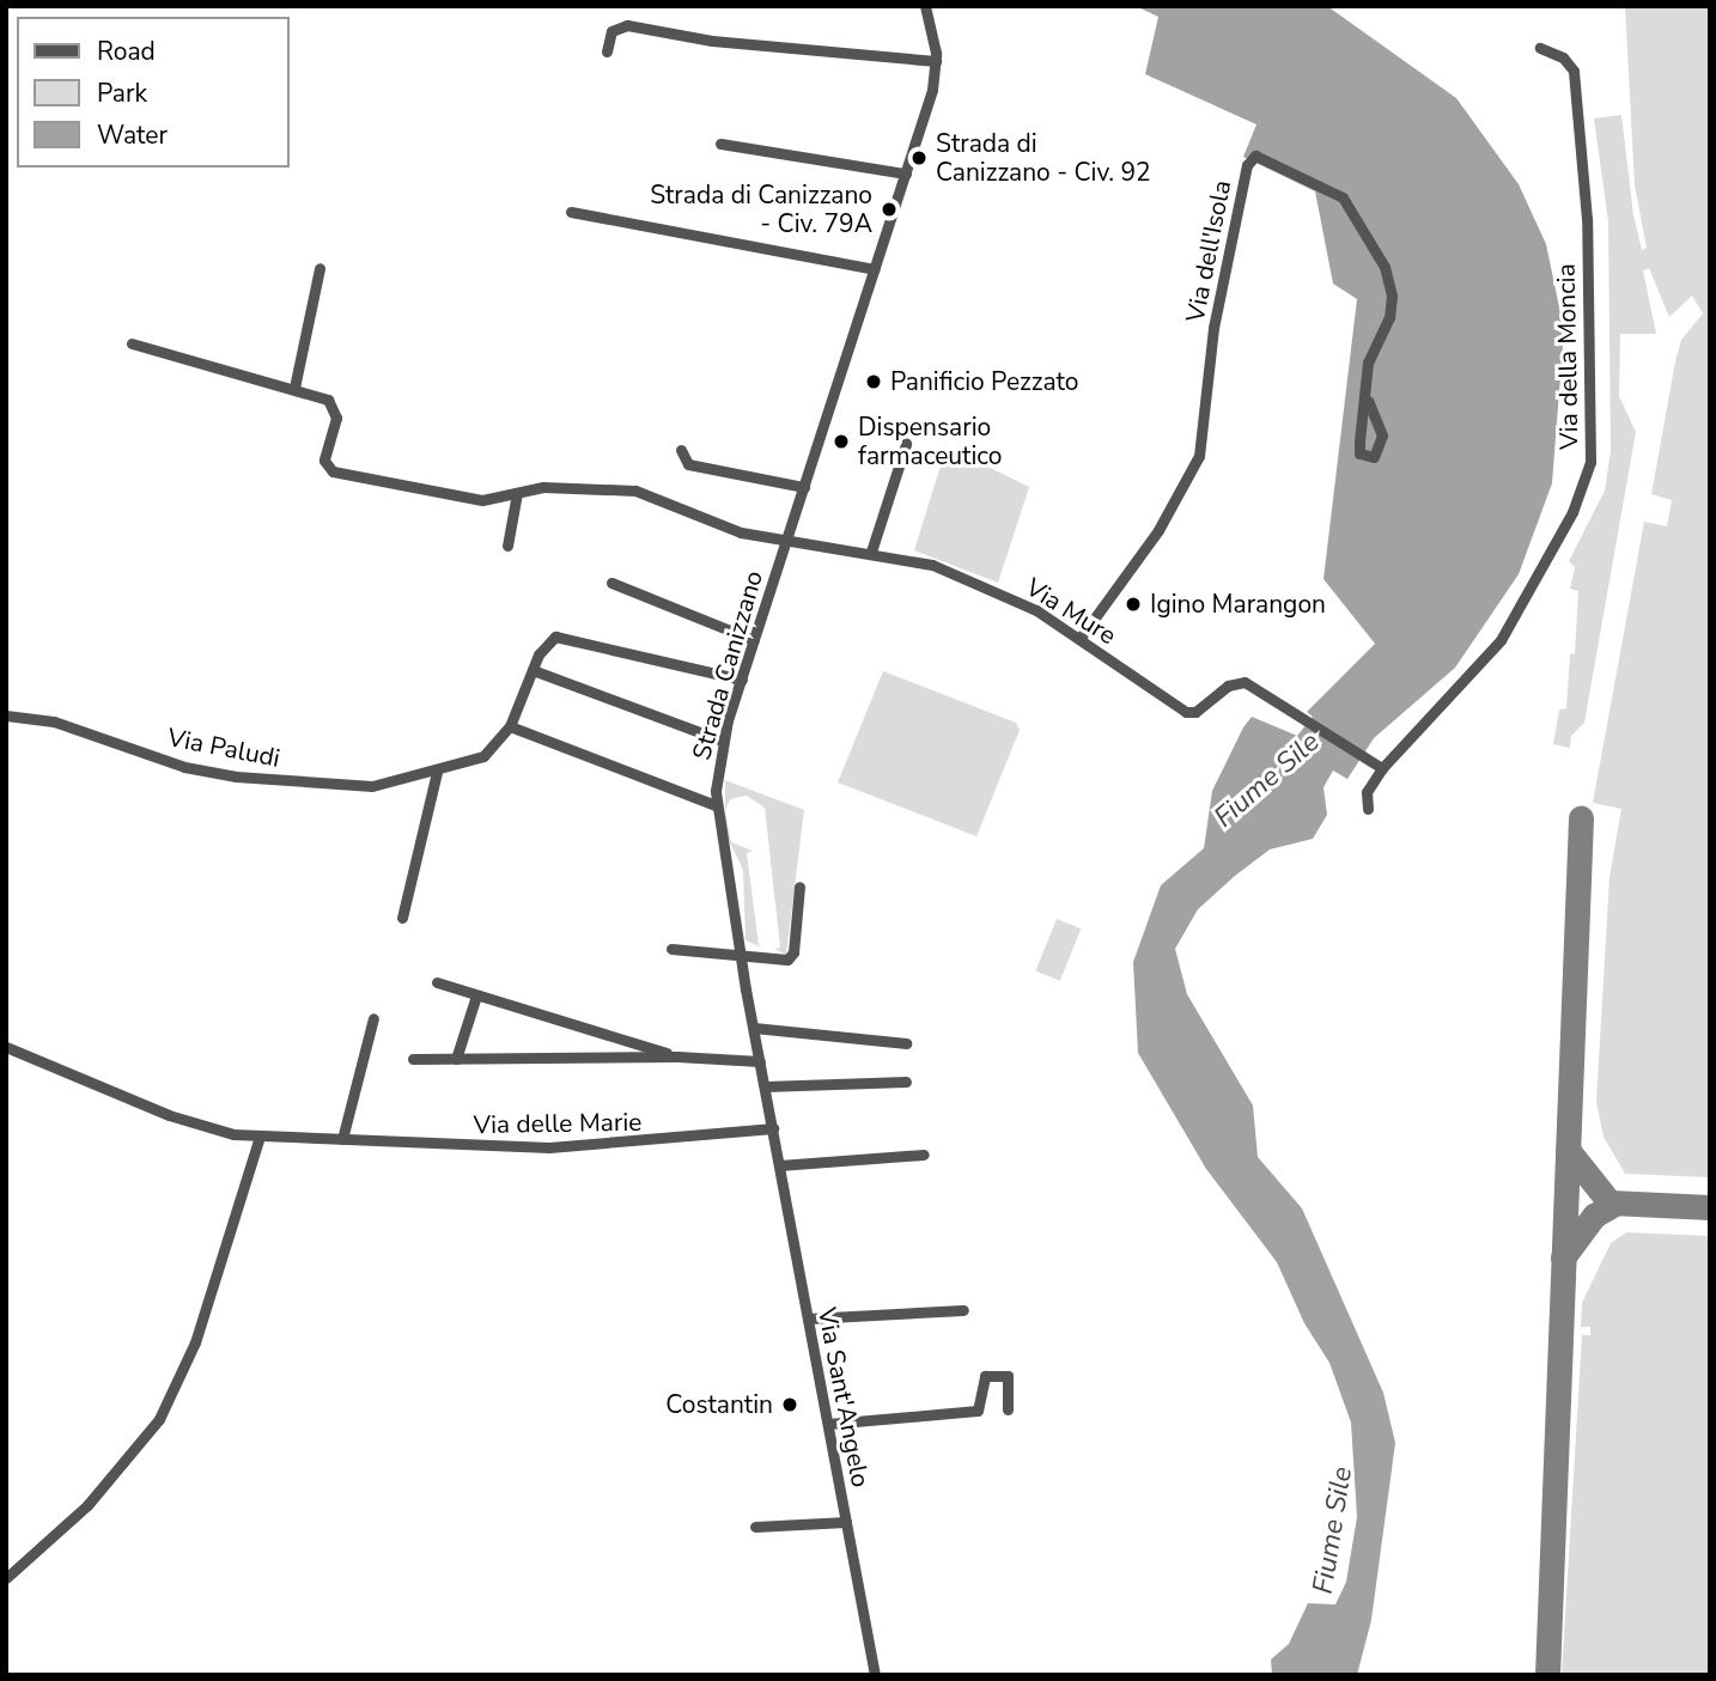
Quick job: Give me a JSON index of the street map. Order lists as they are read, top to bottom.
{
  "streets": {
    "street": [
      "Via dell'Isola",
      "Via della Moncia",
      "Via Mure",
      "Strada Canizzano",
      "Via Paludi",
      "Via delle Marie",
      "Via Sant'Angelo"
    ]
  },
  "crossings": [
    ["Via dell'Isola", "Via Mure"],
    ["Via della Moncia", "Via Mure"],
    ["Via Mure", "Strada Canizzano"],
    ["Strada Canizzano", "Via Paludi"],
    ["Strada Canizzano", "Via delle Marie"],
    ["Strada Canizzano", "Via Sant'Angelo"],
    ["Via delle Marie", "Via Sant'Angelo"]
  ],
  "water": ["Fiume Sile"],
  "places": [
    "Strada di Canizzano - Civ. 92",
    "Strada di Canizzano - Civ. 79A",
    "Panificio Pezzato",
    "Dispensario farmaceutico",
    "Igino Marangon",
    "Costantin"
  ],
  "legend": ["Road", "Park", "Water"]
}
